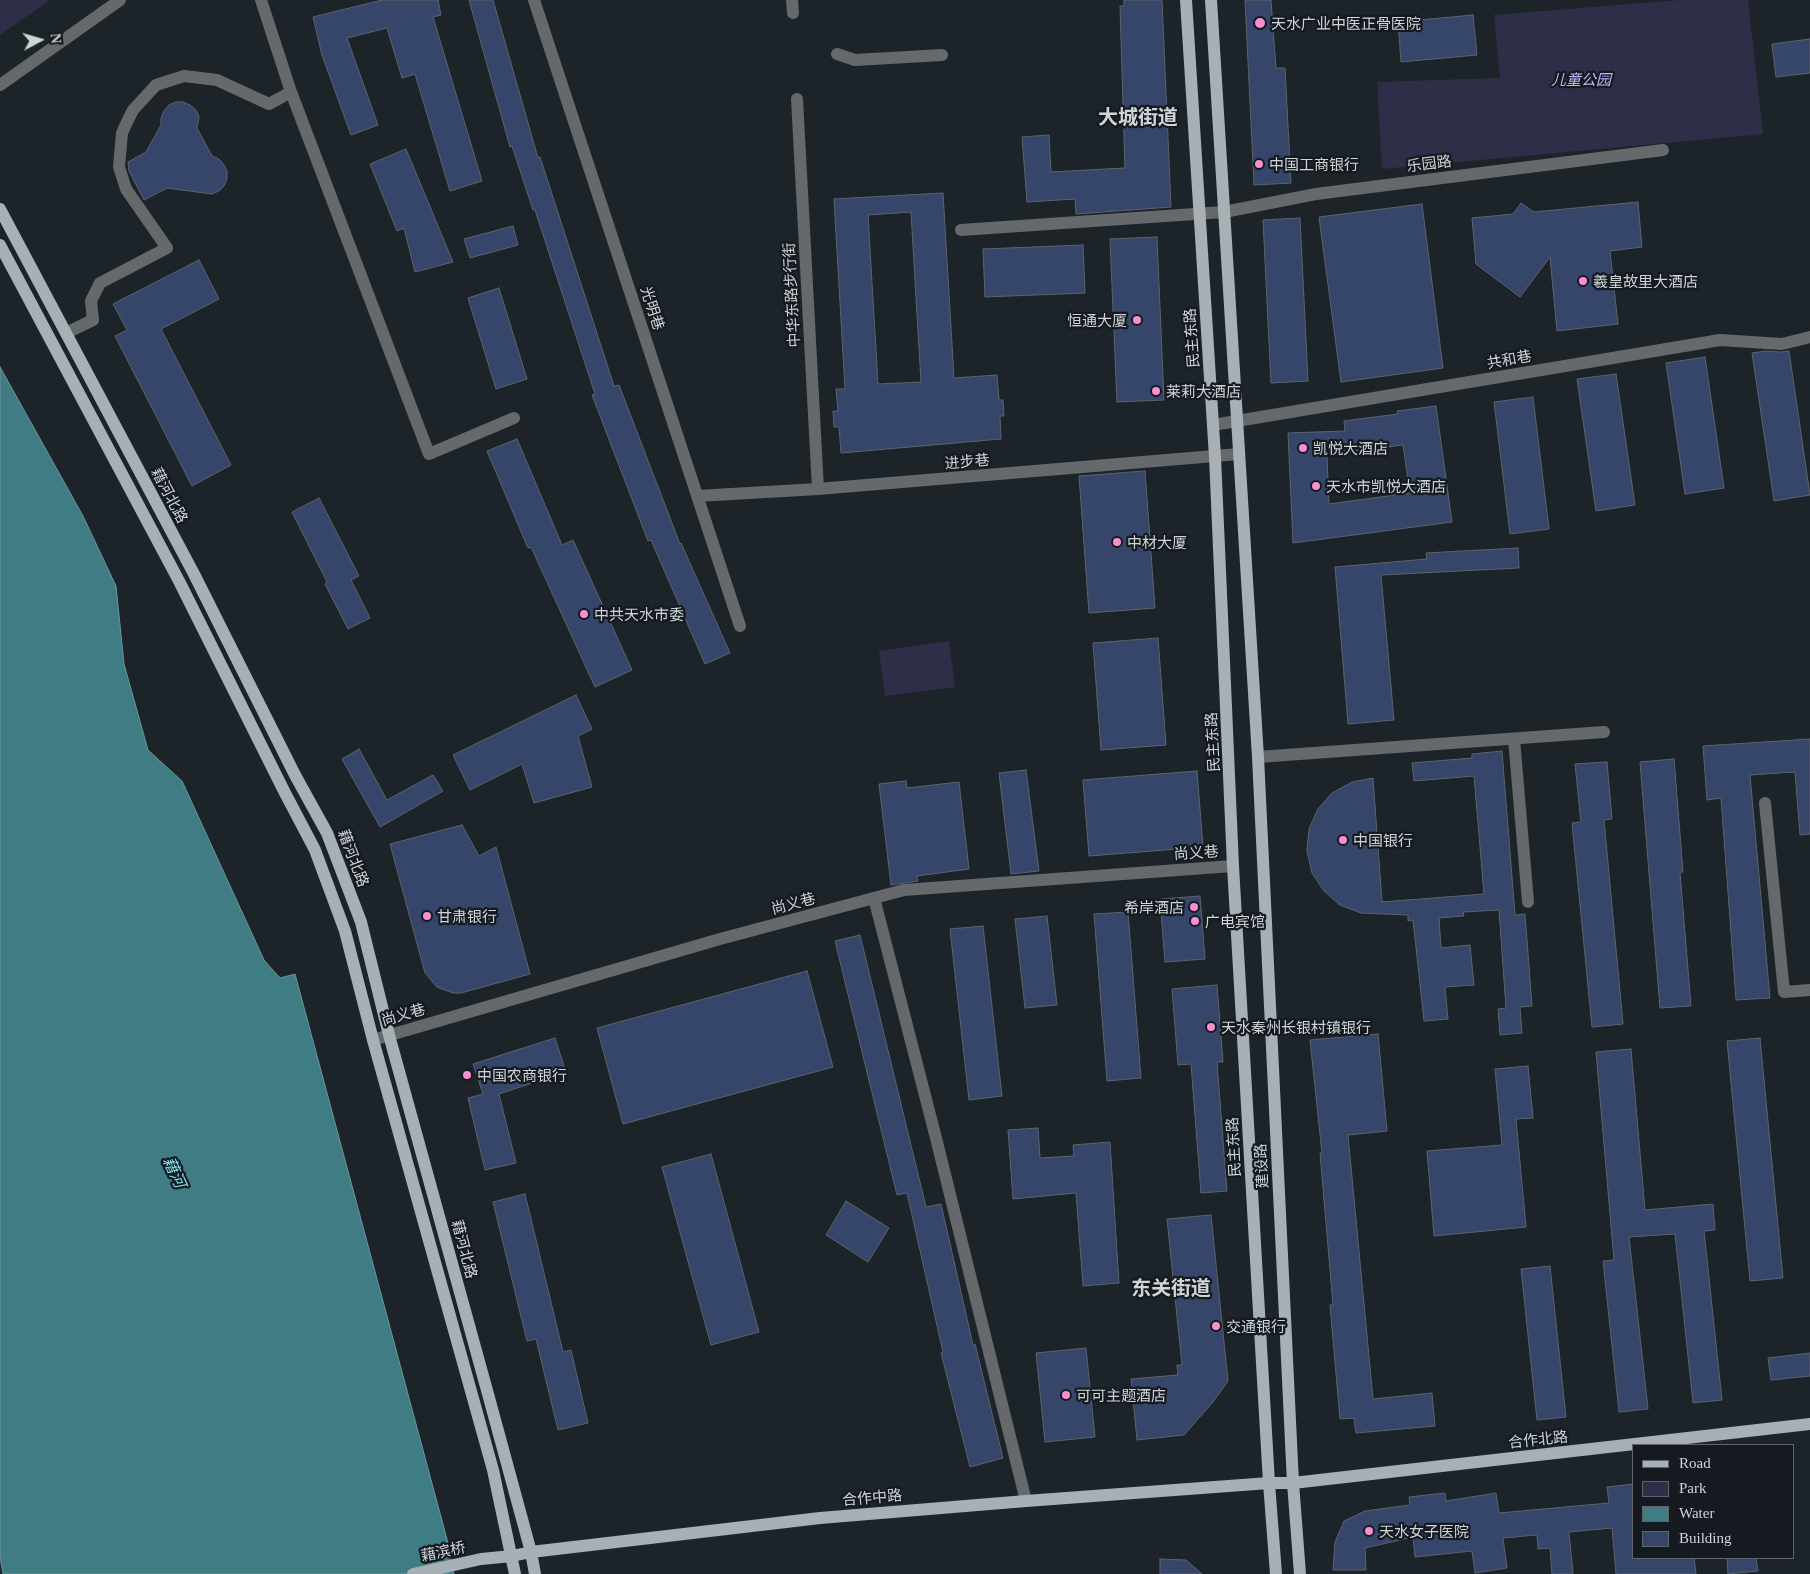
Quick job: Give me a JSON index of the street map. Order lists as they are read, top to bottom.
{
  "streets": {
    "main road": [
      "民主东路",
      "藉河北路",
      "建设路",
      "合作北路",
      "合作中路",
      "藉滨桥"
    ],
    "street": [
      "乐园路",
      "中华东路步行街",
      "光明巷",
      "共和巷",
      "进步巷",
      "尚义巷"
    ]
  },
  "crossings": [
    ["乐园路", "民主东路"],
    ["中华东路步行街", "进步巷"],
    ["光明巷", "进步巷"],
    ["民主东路", "共和巷"],
    ["民主东路", "进步巷"],
    ["民主东路", "尚义巷"],
    ["民主东路", "合作北路"],
    ["民主东路", "合作中路"],
    ["藉河北路", "尚义巷"],
    ["藉河北路", "合作中路"],
    ["建设路", "合作北路"],
    ["合作北路", "合作中路"],
    ["合作中路", "藉滨桥"]
  ],
  "districts": ["大城街道", "东关街道"],
  "water": ["藉河"],
  "parks": ["儿童公园"],
  "places": [
    "天水广业中医正骨医院",
    "中国工商银行",
    "羲皇故里大酒店",
    "恒通大厦",
    "莱莉大酒店",
    "凯悦大酒店",
    "天水市凯悦大酒店",
    "中材大厦",
    "中共天水市委",
    "中国银行",
    "希岸酒店",
    "甘肃银行",
    "广电宾馆",
    "天水秦州长银村镇银行",
    "中国农商银行",
    "交通银行",
    "可可主题酒店",
    "天水女子医院"
  ],
  "legend": [
    "Road",
    "Park",
    "Water",
    "Building"
  ],
  "north": "right"
}
